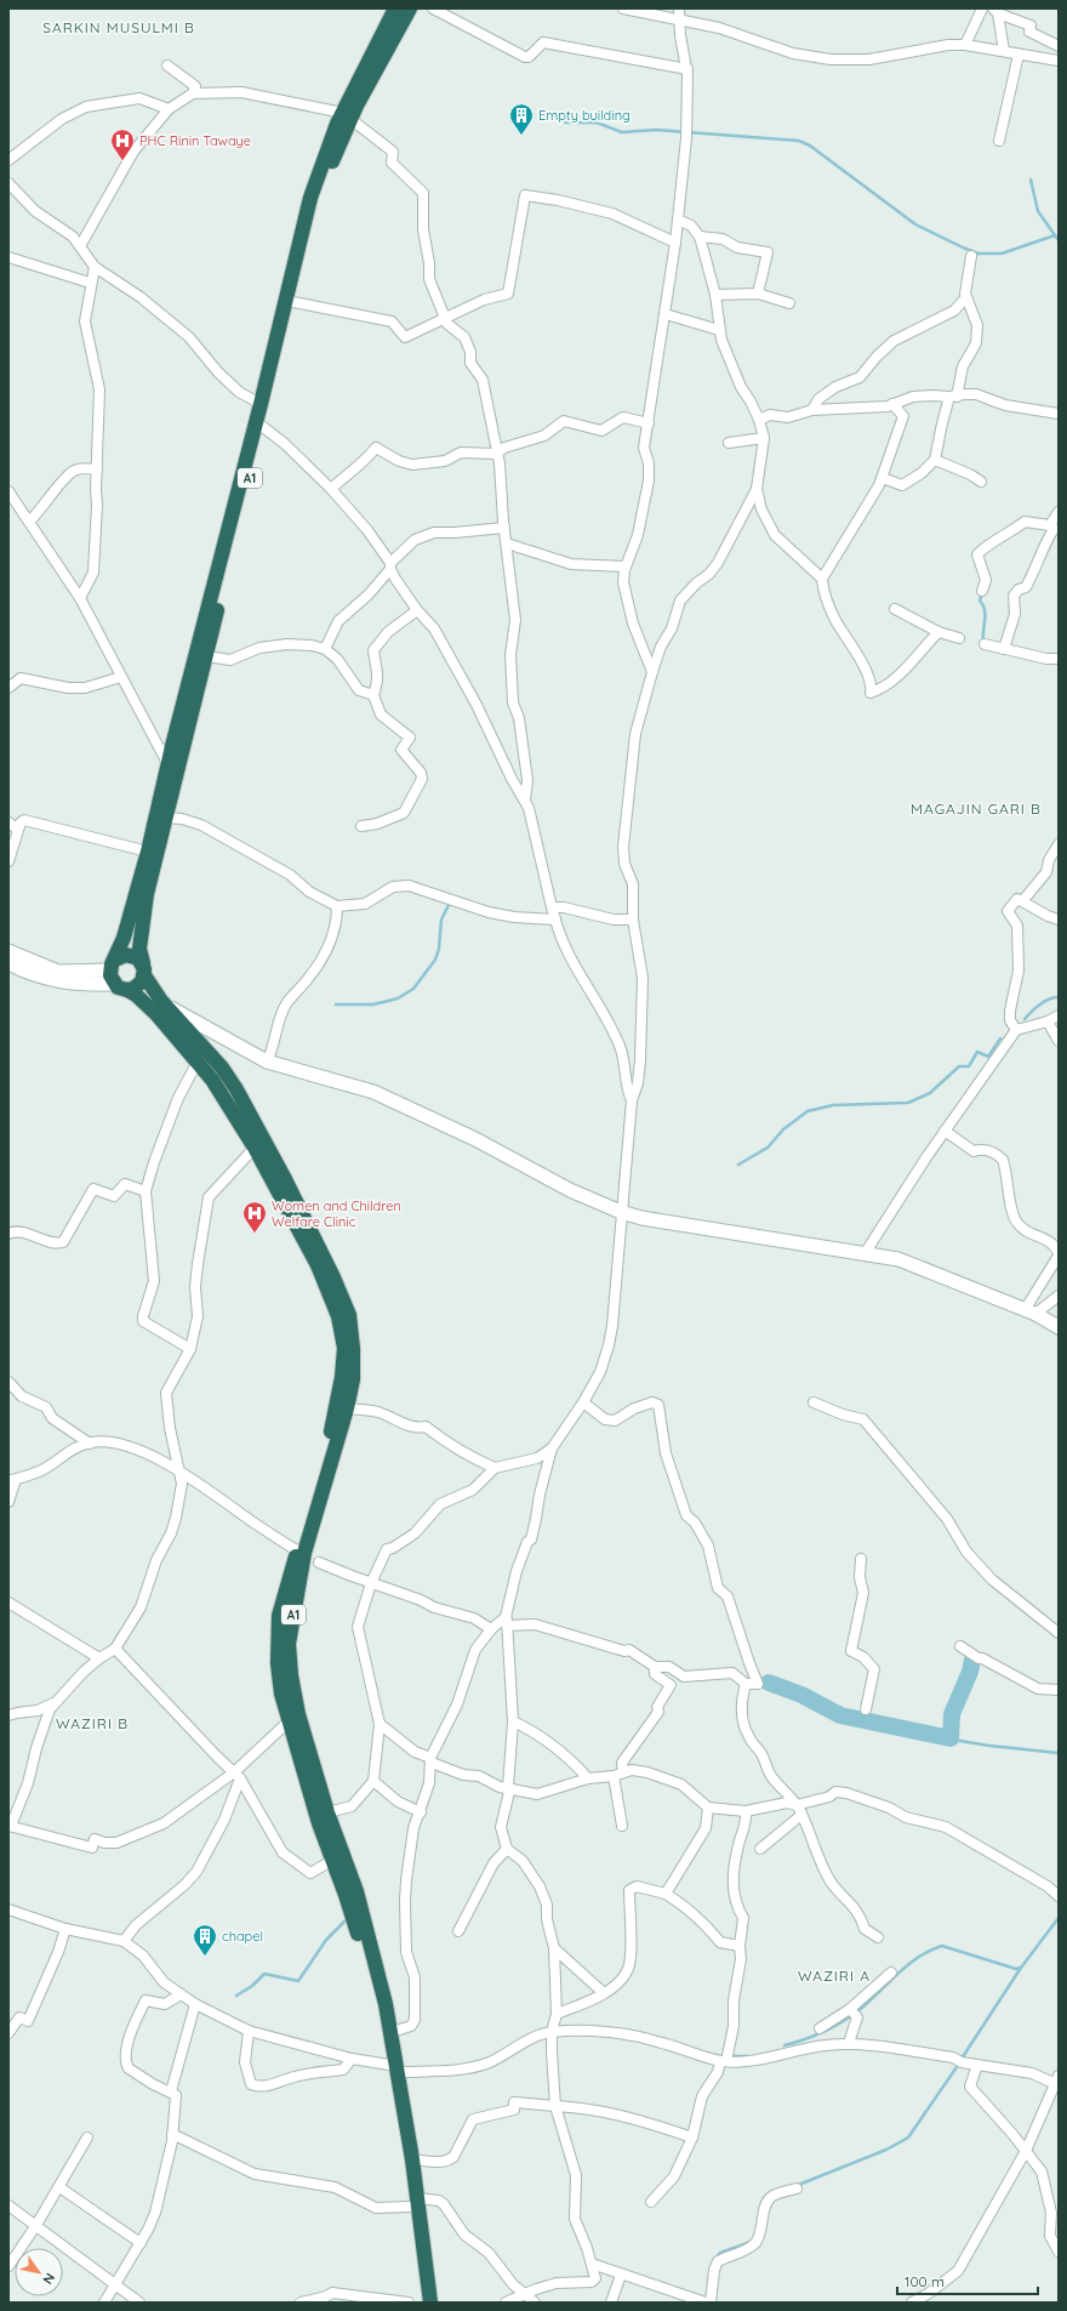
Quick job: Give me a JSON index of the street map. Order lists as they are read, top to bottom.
{
  "streets": {
    "highway": ["A1"]
  },
  "districts": [
    "SARKIN MUSULMI B",
    "MAGAJIN GARI B",
    "WAZIRI B",
    "WAZIRI A"
  ],
  "places": {
    "building": ["Empty building", "chapel"],
    "hospital": ["PHC Rinin Tawaye", "Women and Children Welfare Clinic"]
  },
  "scale_bar": "100 m",
  "north": "bottom right"
}
